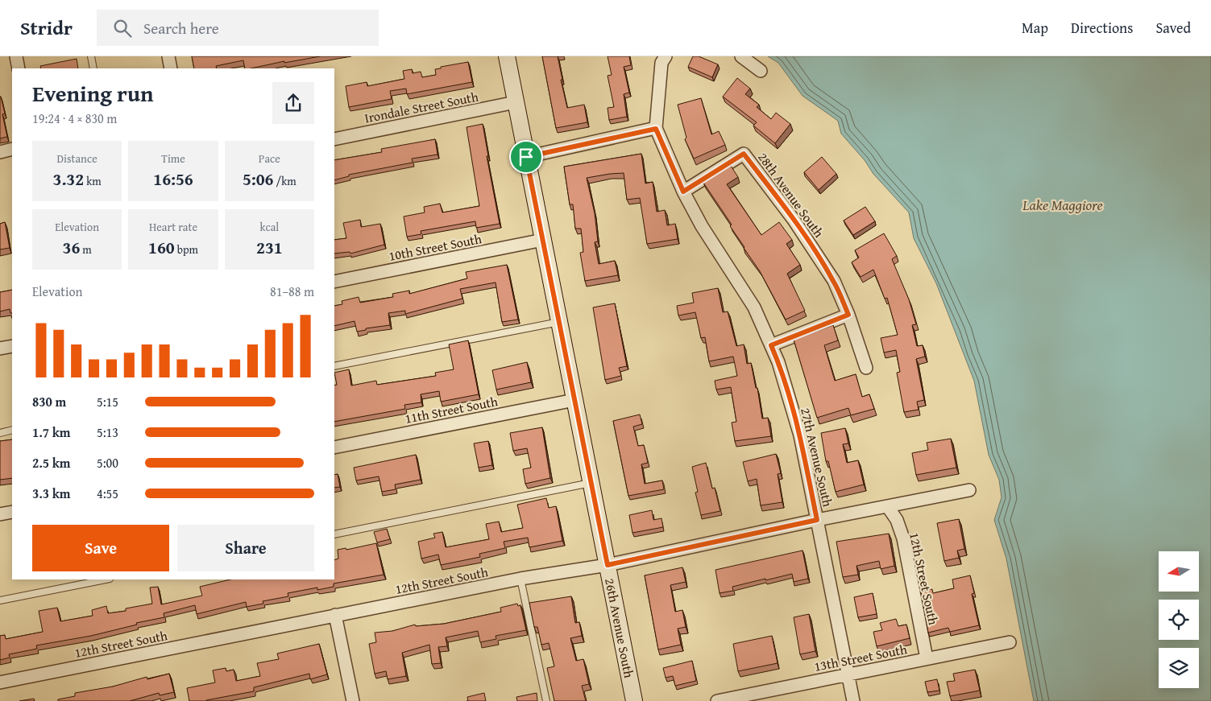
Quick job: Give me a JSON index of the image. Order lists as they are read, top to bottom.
{
  "streets": {
    "street": [
      "Irondale Street South",
      "28th Avenue South",
      "10th Street South",
      "11th Street South",
      "27th Avenue South",
      "12th Street South",
      "26th Avenue South",
      "13th Street South"
    ]
  },
  "crossings": [
    ["Irondale Street South", "26th Avenue South"],
    ["28th Avenue South", "27th Avenue South"],
    ["10th Street South", "26th Avenue South"],
    ["11th Street South", "26th Avenue South"],
    ["27th Avenue South", "12th Street South"],
    ["27th Avenue South", "13th Street South"],
    ["12th Street South", "26th Avenue South"],
    ["12th Street South", "13th Street South"]
  ],
  "water": ["Lake Maggiore"],
  "north": "left",
  "page": {
    "header": "Stridr",
    "search": "Search here",
    "nav": ["Map", "Directions", "Saved"],
    "heading": ["Evening run", "19:24 · 4 × 830 m"],
    "stats": [
      ["Distance", "3.32 km"],
      ["Time", "16:56"],
      ["Pace", "5:06 /km"],
      ["Elevation", "36 m"],
      ["Heart rate", "160 bpm"],
      ["kcal", "231"]
    ],
    "chart": ["Elevation", "81–88 m"],
    "list": [
      {
        "name": "830 m",
        "note": "5:15"
      },
      {
        "name": "1.7 km",
        "note": "5:13"
      },
      {
        "name": "2.5 km",
        "note": "5:00"
      },
      {
        "name": "3.3 km",
        "note": "4:55"
      }
    ],
    "buttons": ["Save", "Share"]
  }
}
